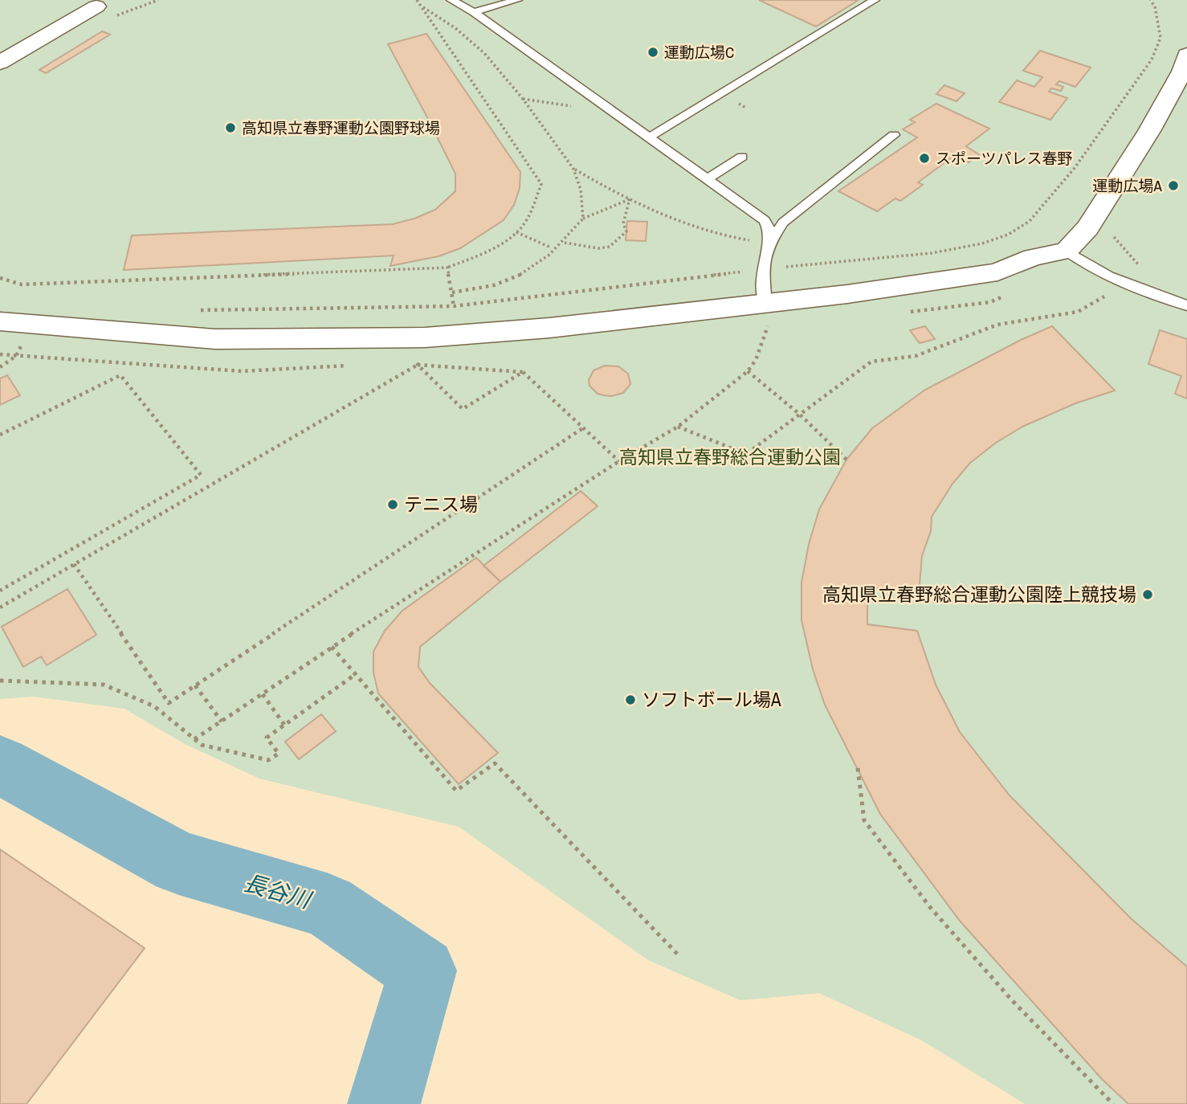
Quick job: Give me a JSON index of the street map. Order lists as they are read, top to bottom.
{
  "water": ["長谷川"],
  "parks": ["高知県立春野総合運動公園"],
  "places": [
    "運動広場C",
    "高知県立春野運動公園野球場",
    "スポーツパレス春野",
    "運動広場A",
    "テニス場",
    "高知県立春野総合運動公園陸上競技場",
    "ソフトボール場A"
  ]
}
